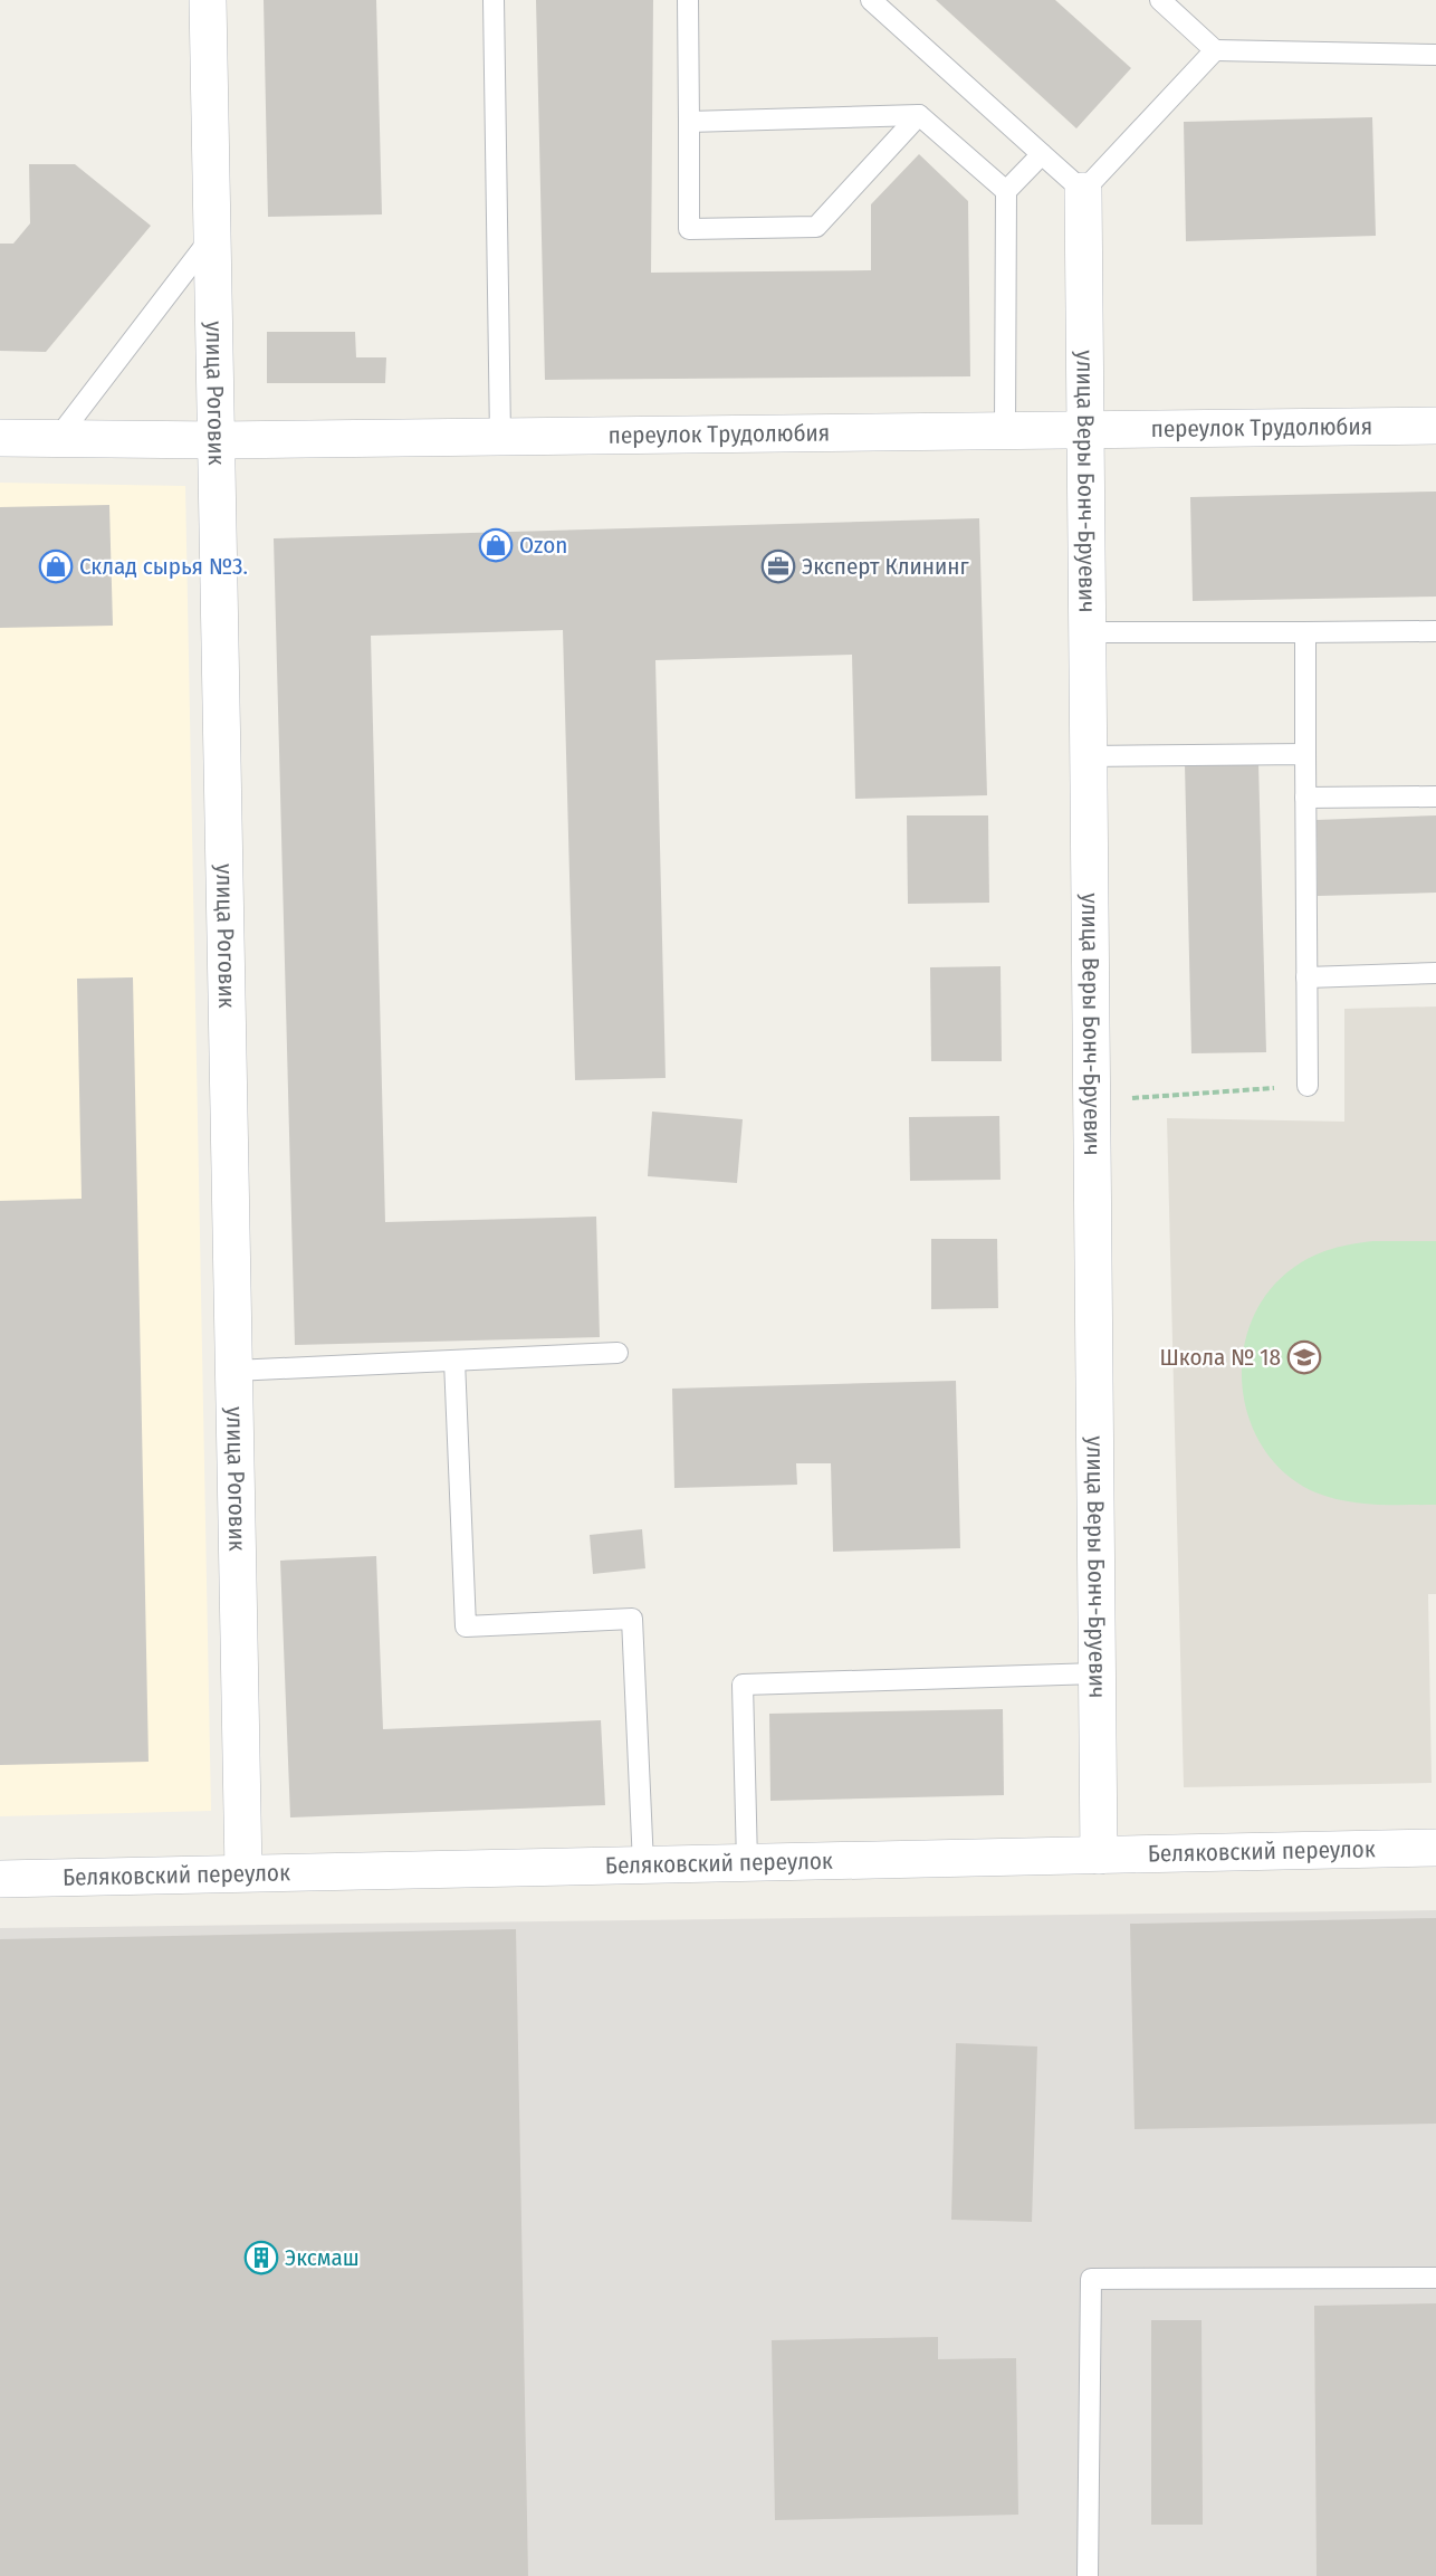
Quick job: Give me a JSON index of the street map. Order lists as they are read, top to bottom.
{
  "streets": {
    "street": [
      "улица Роговик",
      "переулок Трудолюбия",
      "улица Веры Бонч-Бруевич",
      "Беляковский переулок"
    ]
  },
  "crossings": [
    ["улица Роговик", "переулок Трудолюбия"],
    ["улица Роговик", "Беляковский переулок"],
    ["переулок Трудолюбия", "улица Веры Бонч-Бруевич"],
    ["улица Веры Бонч-Бруевич", "Беляковский переулок"]
  ],
  "places": {
    "shop": ["Ozon", "Склад сырья №3."],
    "office": ["Эксперт Клининг"],
    "school or university": ["Школа № 18"],
    "building": ["Эксмаш"]
  }
}
